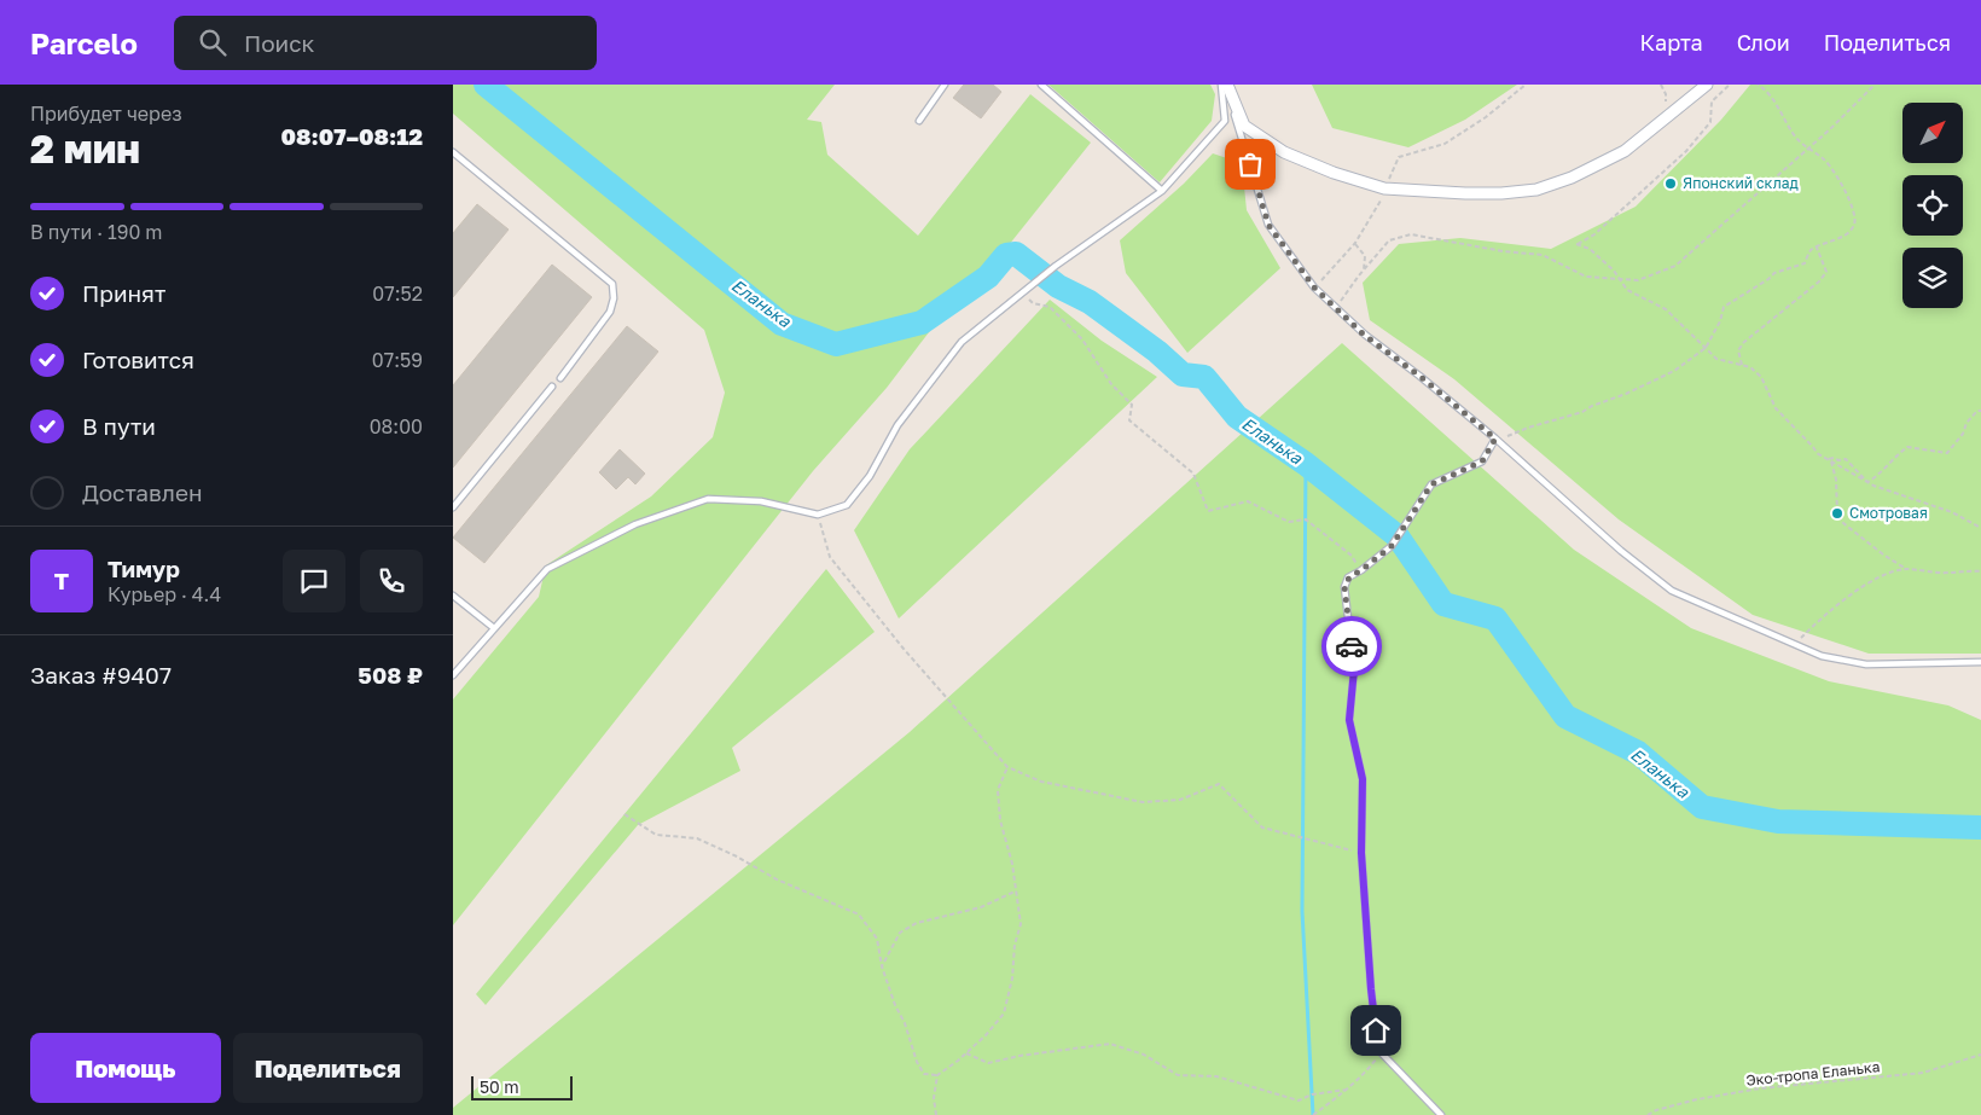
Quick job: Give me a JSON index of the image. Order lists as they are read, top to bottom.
{
  "streets": {
    "path": ["Эко-тропа Еланька"]
  },
  "water": ["Еланька"],
  "places": ["Японский склад", "Смотровая"],
  "scale_bar": "50 m",
  "north": "top right",
  "page": {
    "header": "Parcelo",
    "search": "Поиск",
    "nav": ["Карта", "Слои", "Поделиться"],
    "heading": ["2 мин", "Прибудет через", "08:07–08:12"],
    "panel": [
      "Тимур",
      "Курьер · 4.4",
      "Заказ #9407",
      "508 ₽"
    ],
    "bar": "В пути · 190 m",
    "list": [
      ["Принят", "07:52"],
      ["Готовится", "07:59"],
      ["В пути", "08:00"],
      "Доставлен"
    ],
    "round": "Т",
    "buttons": ["Помощь", "Поделиться"],
    "scale": "50 m"
  }
}
